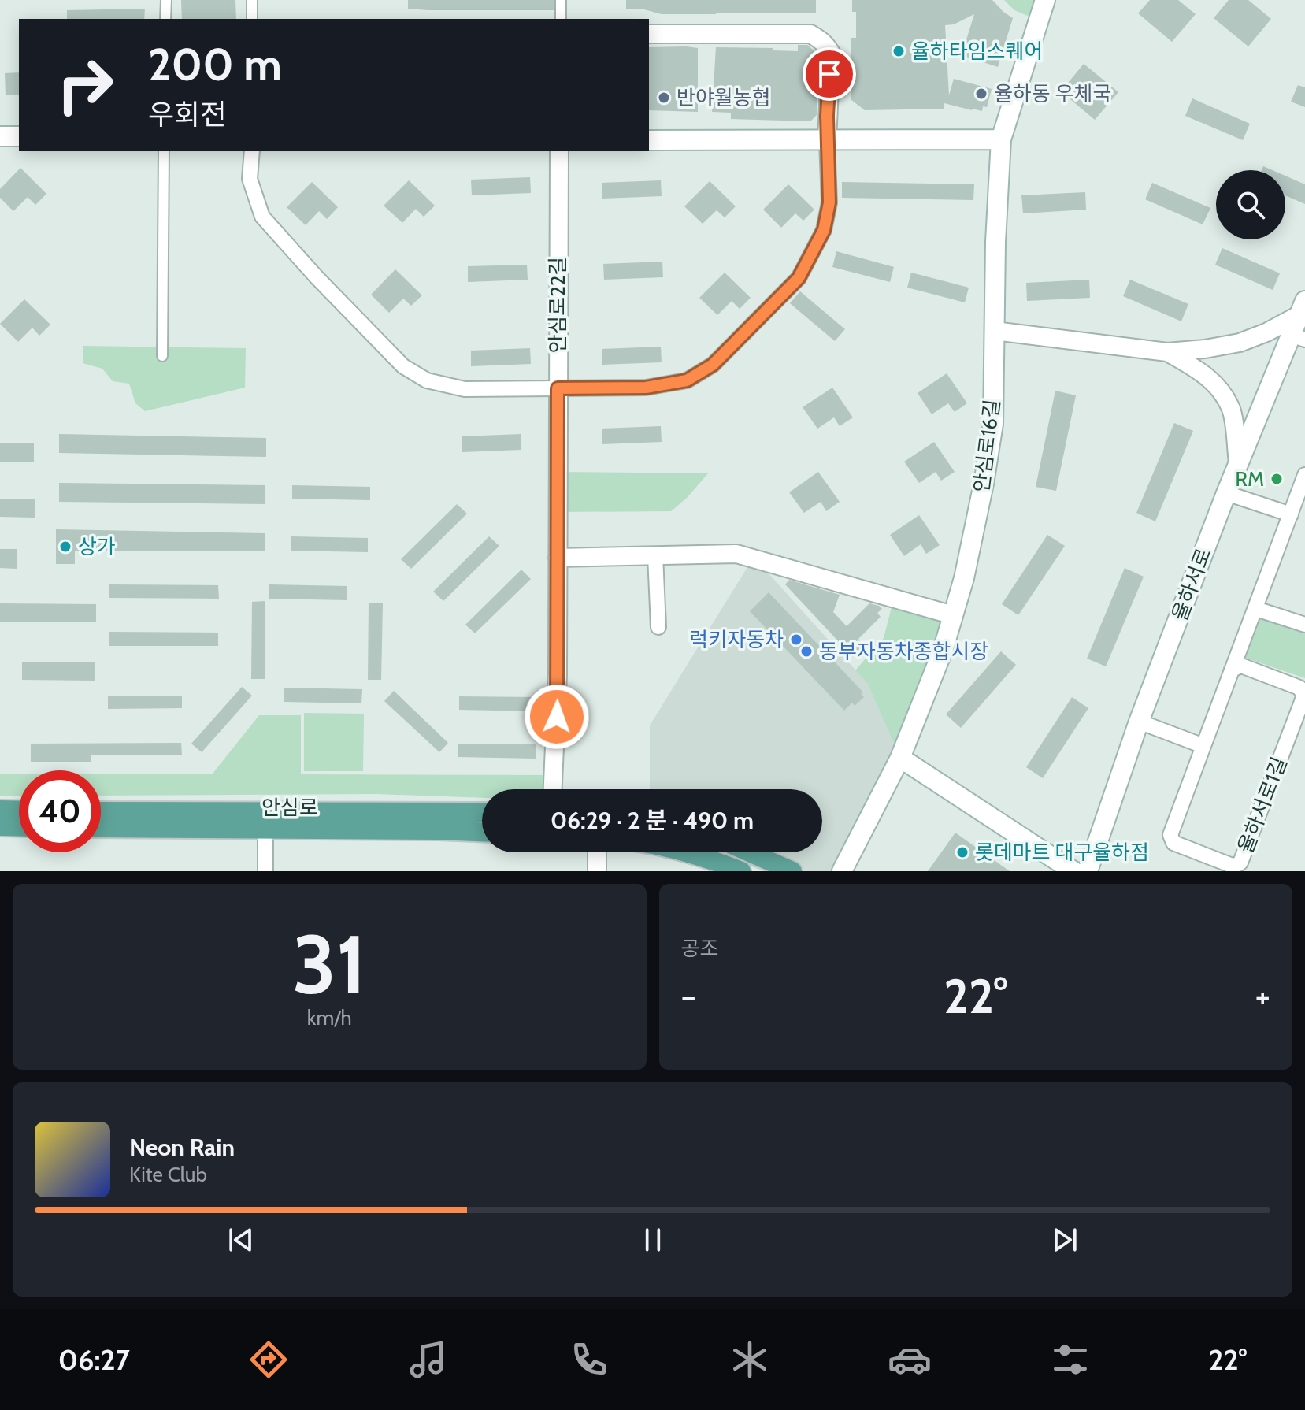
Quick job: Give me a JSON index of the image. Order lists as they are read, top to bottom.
{
  "streets": {
    "main road": ["안심로16길", "율하서로", "안심로"],
    "street": ["안심로22길", "율하서로1길"]
  },
  "places": [
    "율하타임스퀘어",
    "율하동 우체국",
    "반야월농협",
    "RM",
    "상가",
    "럭키자동차",
    "동부자동차종합시장",
    "롯데마트 대구율하점"
  ],
  "page": {
    "turn": ["200 m", "우회전"],
    "limit": "40",
    "trip": "06:29 · 2 분 · 490 m",
    "tile": [
      ["31", "km/h"],
      "공조"
    ],
    "heat": ["−", "22°", "+"],
    "song": ["Neon Rain", "Kite Club"],
    "tabs": ["06:27", "22°"]
  }
}
